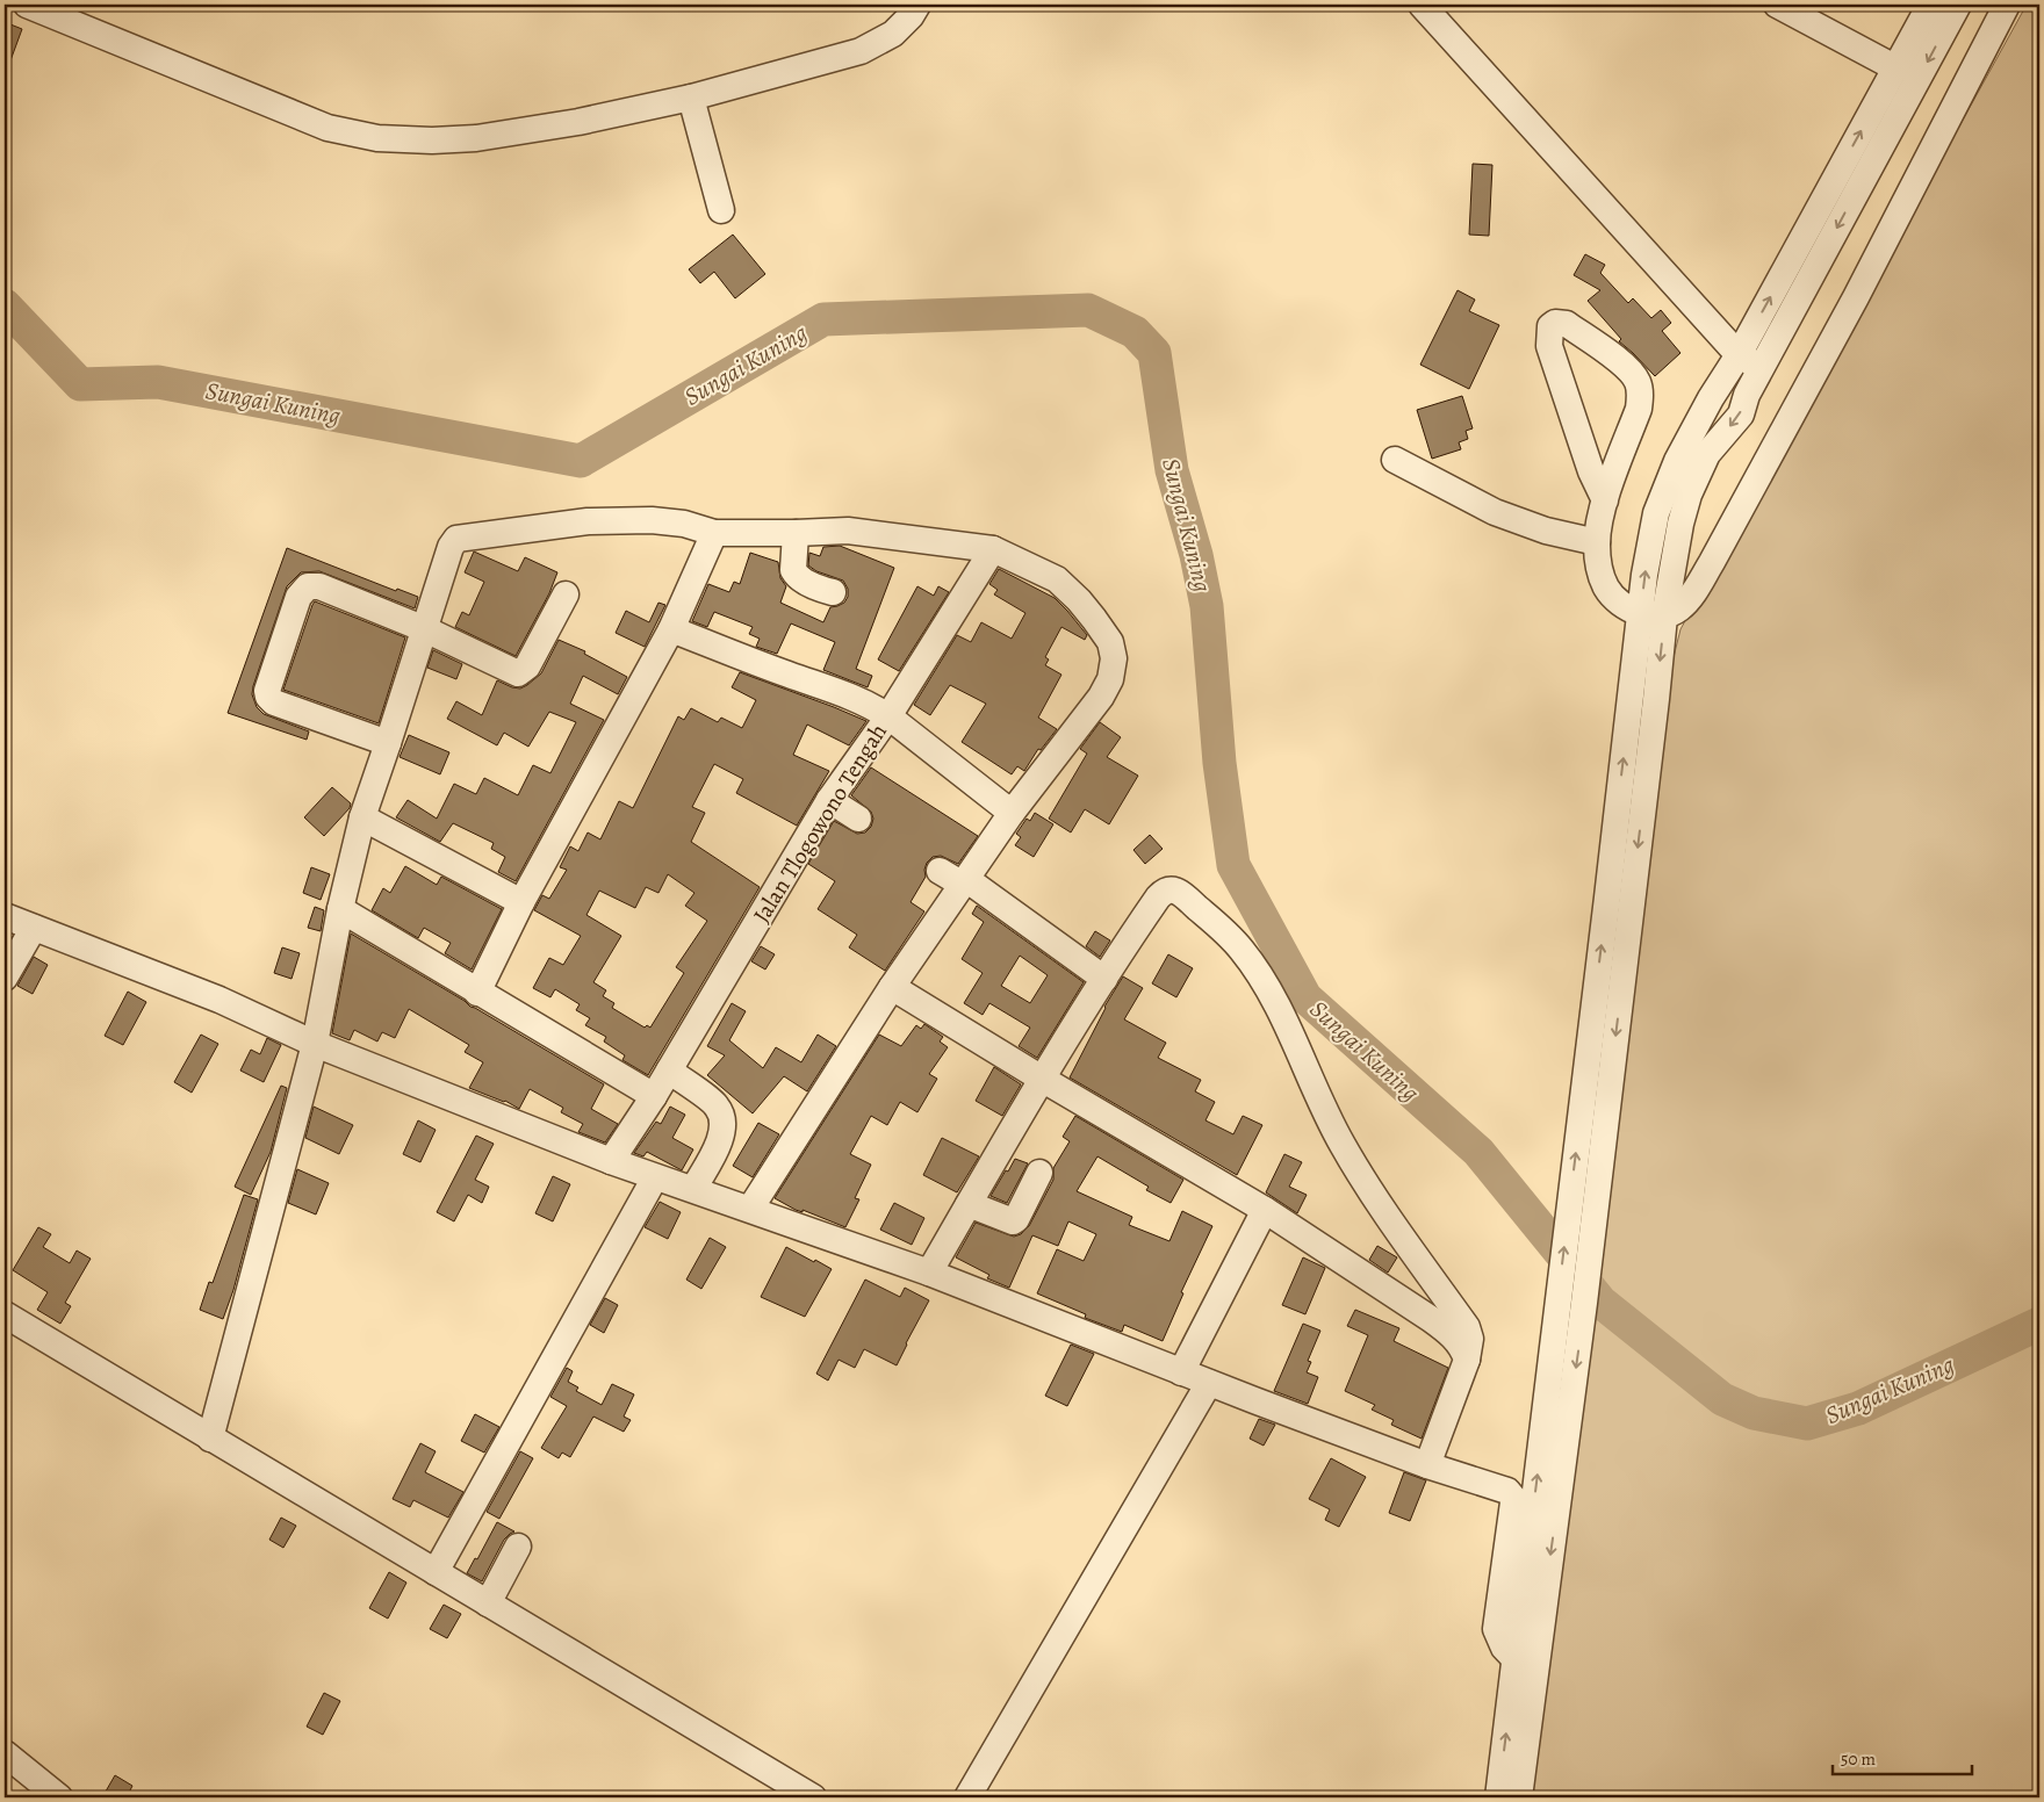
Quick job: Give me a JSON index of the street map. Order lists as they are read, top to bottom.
{
  "streets": {
    "street": ["Jalan Tlogowono Tengah"]
  },
  "water": ["Sungai Kuning"],
  "scale_bar": "50 m"
}
